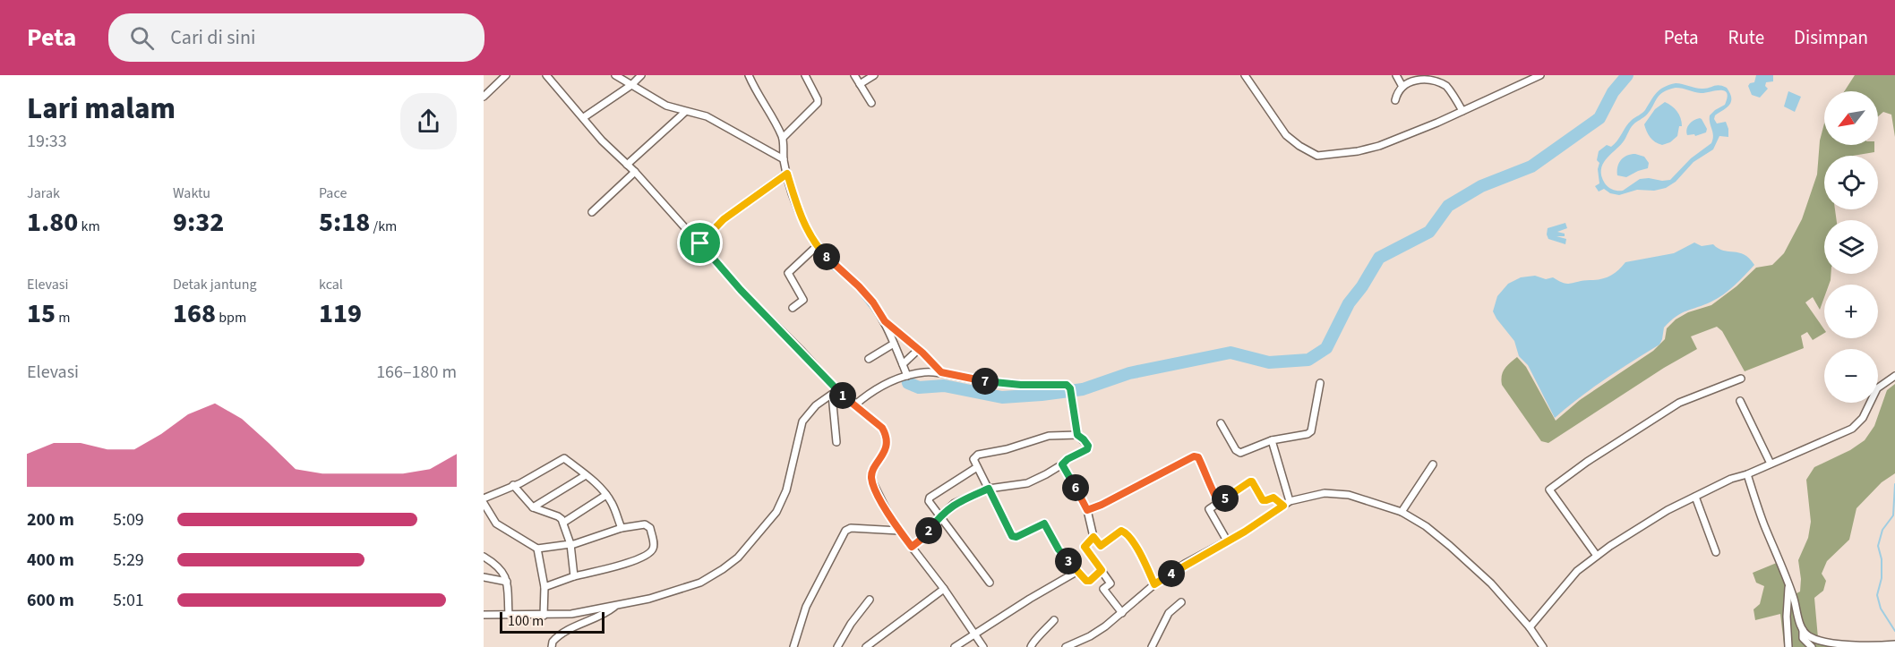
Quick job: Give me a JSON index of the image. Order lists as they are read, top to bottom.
{
  "scale_bar": "100 m",
  "north": "bottom left",
  "page": {
    "header": "Peta",
    "search": "Cari di sini",
    "nav": ["Peta", "Rute", "Disimpan"],
    "heading": ["Lari malam", "19:33"],
    "map_buttons": ["+", "−"],
    "stats": [
      ["Jarak", "1.80 km"],
      ["Waktu", "9:32"],
      ["Pace", "5:18 /km"],
      ["Elevasi", "15 m"],
      ["Detak jantung", "168 bpm"],
      ["kcal", "119"]
    ],
    "pins": [
      "8",
      "7",
      "1",
      "6",
      "5",
      "2",
      "3",
      "4"
    ],
    "chart": ["Elevasi", "166–180 m"],
    "list": [
      {
        "name": "200 m",
        "note": "5:09"
      },
      {
        "name": "400 m",
        "note": "5:29"
      },
      {
        "name": "600 m",
        "note": "5:01"
      }
    ],
    "scale": "100 m"
  }
}
